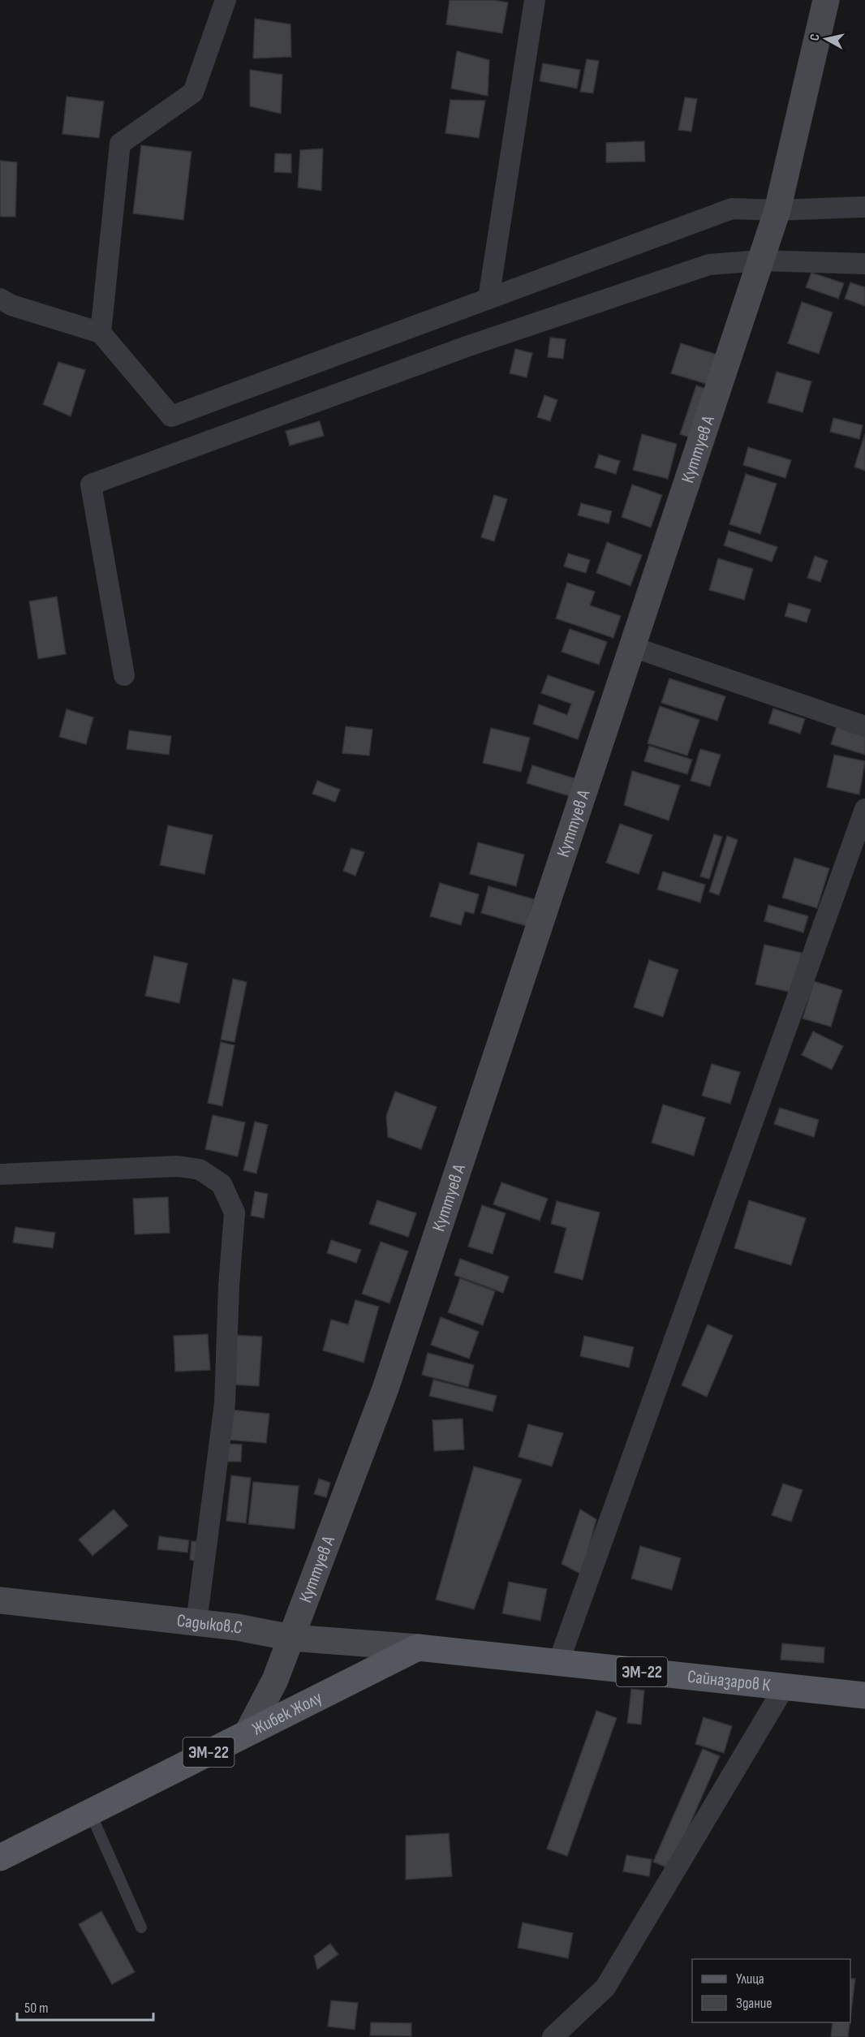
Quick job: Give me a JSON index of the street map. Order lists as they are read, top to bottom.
{
  "streets": {
    "main road": ["ЭМ-22", "Сайназаров К", "Жибек Жолу"],
    "street": ["Куттуев А", "Садыков.С"]
  },
  "crossings": [
    ["Куттуев А", "Садыков.С"],
    ["Куттуев А", "Жибек Жолу"],
    ["Садыков.С", "Сайназаров К"],
    ["Садыков.С", "Жибек Жолу"],
    ["Сайназаров К", "Жибек Жолу"]
  ],
  "legend": ["Улица", "Здание"],
  "scale_bar": "50 m",
  "north": "left"
}
